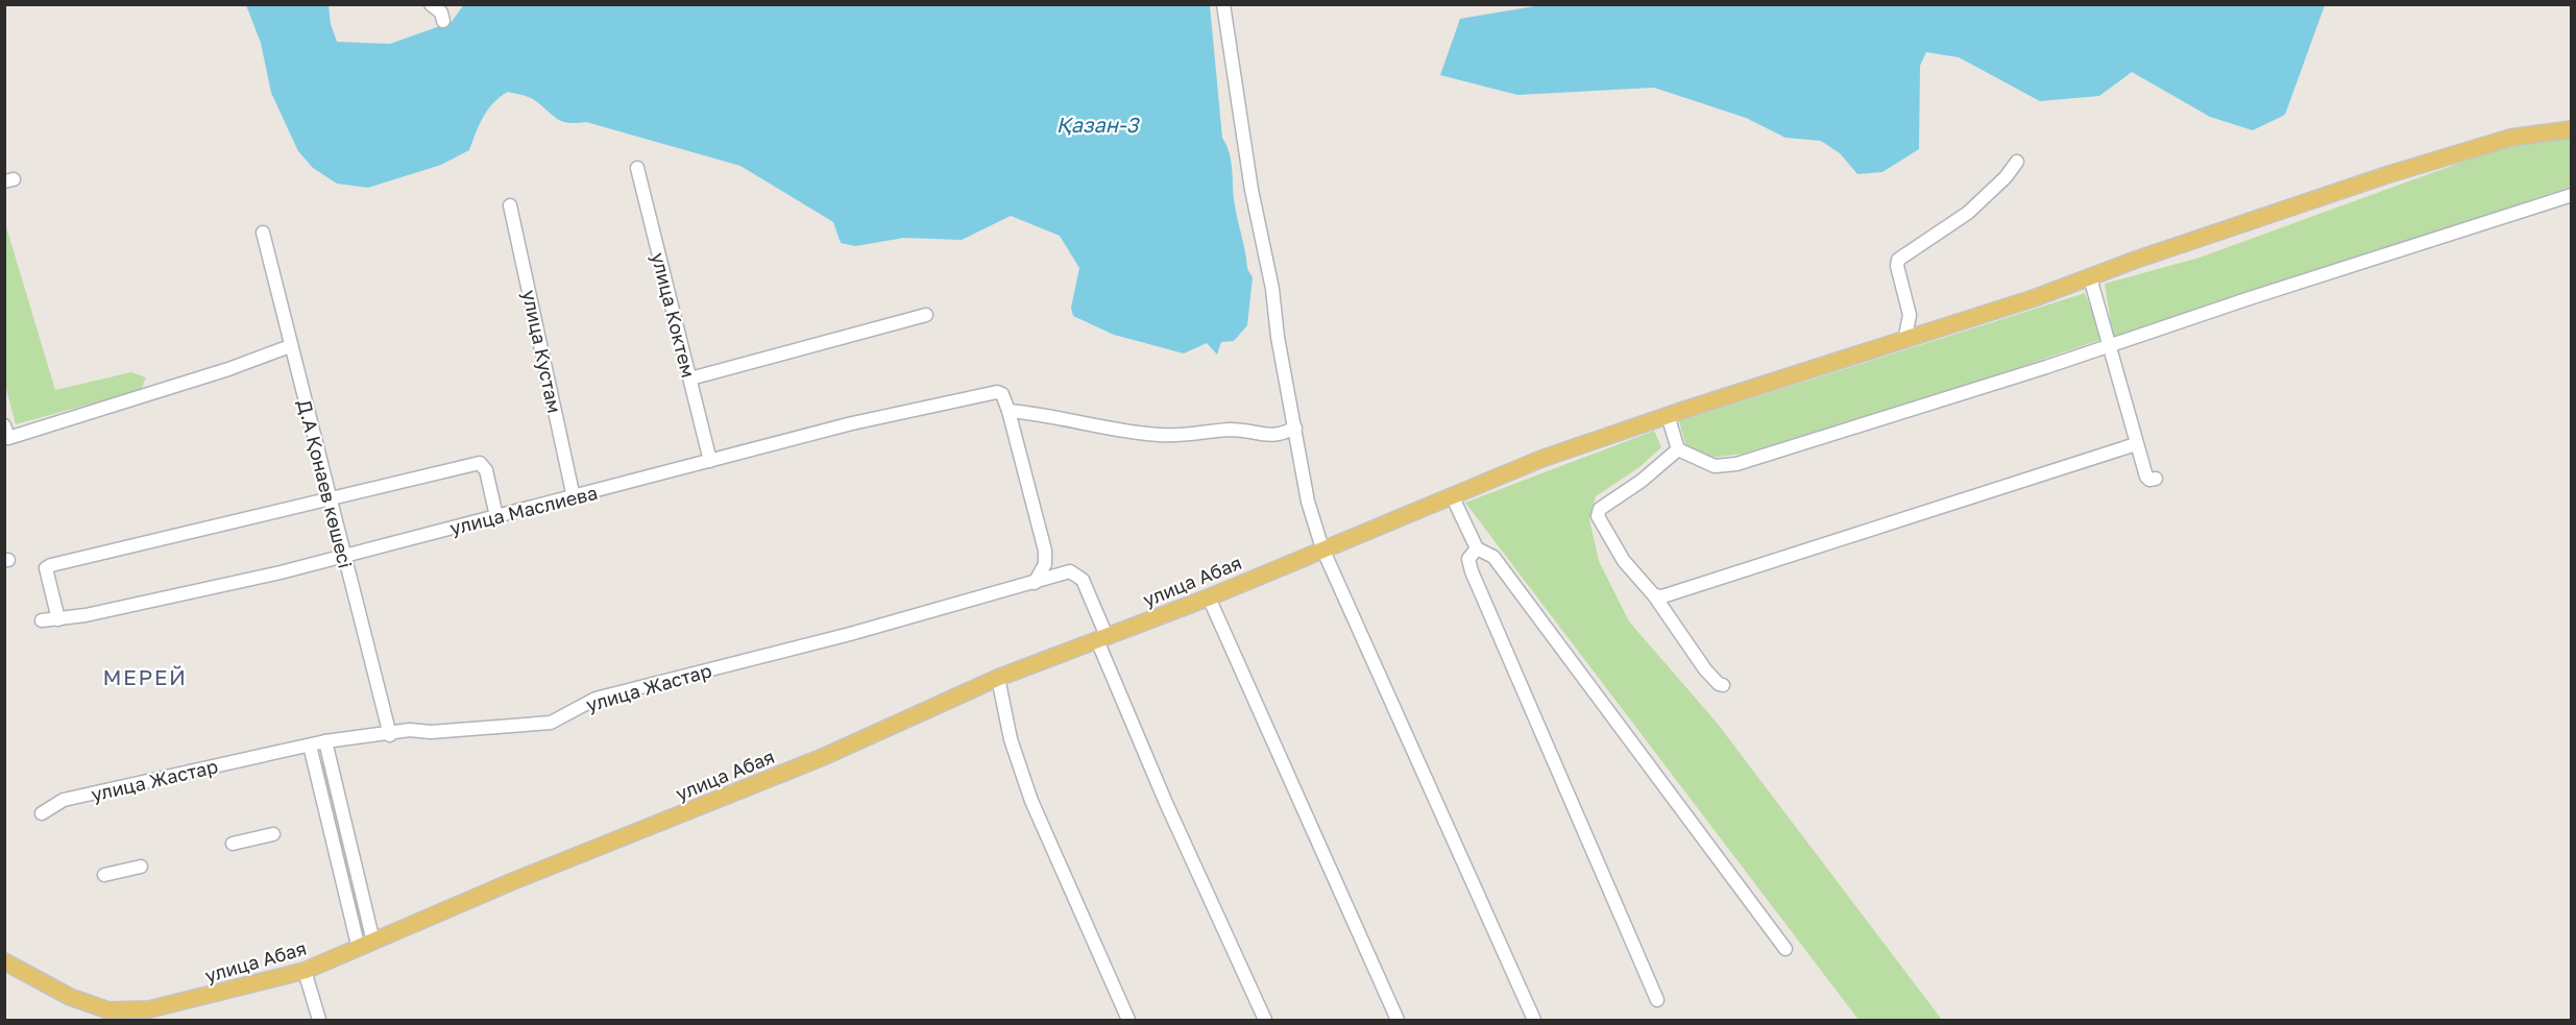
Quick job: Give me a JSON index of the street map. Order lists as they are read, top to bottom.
{
  "streets": {
    "main road": ["улица Абая"],
    "street": [
      "улица Коктем",
      "улица Кустам",
      "Д.А Қонаев көшесі",
      "улица Маслиева",
      "улица Жастар"
    ]
  },
  "crossings": [
    ["улица Коктем", "улица Маслиева"],
    ["улица Кустам", "улица Маслиева"],
    ["Д.А Қонаев көшесі", "улица Маслиева"],
    ["Д.А Қонаев көшесі", "улица Жастар"],
    ["улица Абая", "улица Жастар"]
  ],
  "districts": ["МЕРЕЙ"],
  "water": ["Қазан-3"]
}
